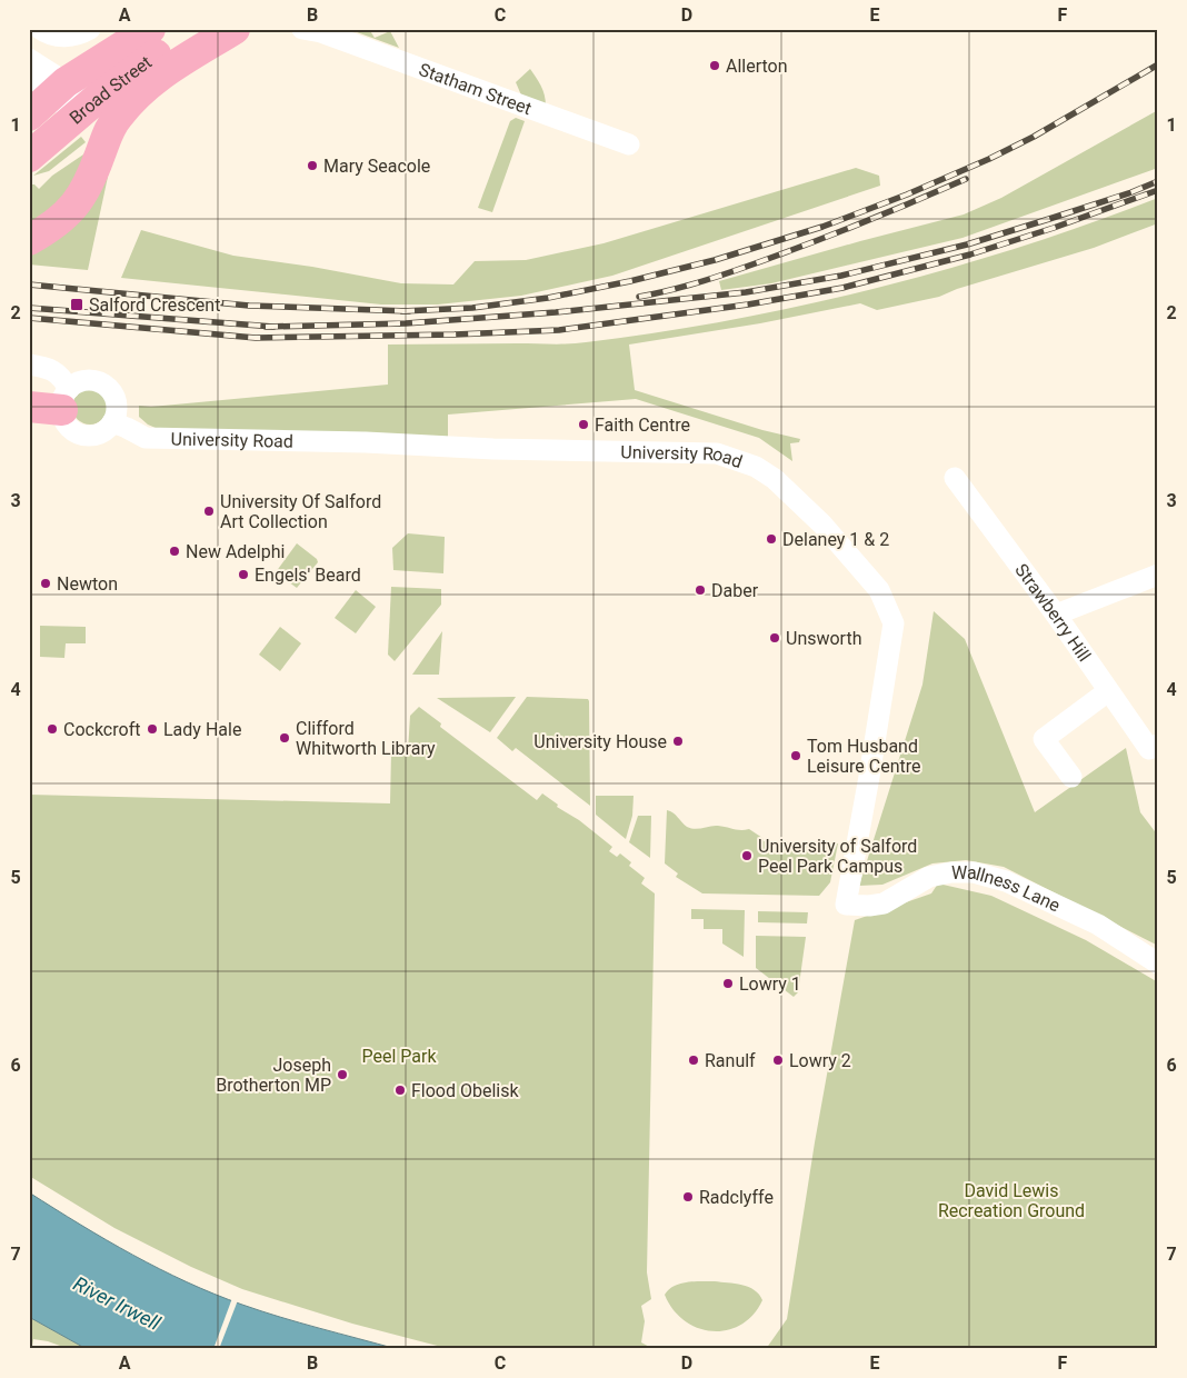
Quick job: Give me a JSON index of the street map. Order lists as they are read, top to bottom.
{
  "streets": {
    "highway": ["Broad Street"],
    "street": [
      "Statham Street",
      "University Road",
      "Strawberry Hill",
      "Wallness Lane"
    ]
  },
  "crossings": [
    ["University Road", "Wallness Lane"]
  ],
  "water": ["River Irwell"],
  "parks": ["Peel Park", "David Lewis Recreation Ground"],
  "places": {
    "other": [
      "Allerton",
      "Mary Seacole",
      "Faith Centre",
      "University Of Salford Art Collection",
      "Delaney 1 & 2",
      "New Adelphi",
      "Engels' Beard",
      "Newton",
      "Daber",
      "Unsworth",
      "Cockcroft",
      "Lady Hale",
      "Clifford Whitworth Library",
      "University House",
      "Tom Husband Leisure Centre",
      "University of Salford Peel Park Campus",
      "Lowry 1",
      "Ranulf",
      "Lowry 2",
      "Joseph Brotherton MP",
      "Flood Obelisk",
      "Radclyffe"
    ],
    "transit": ["Salford Crescent"]
  },
  "grid": {
    "columns": [
      "A",
      "B",
      "C",
      "D",
      "E",
      "F"
    ],
    "rows": [
      "1",
      "2",
      "3",
      "4",
      "5",
      "6",
      "7"
    ]
  }
}
